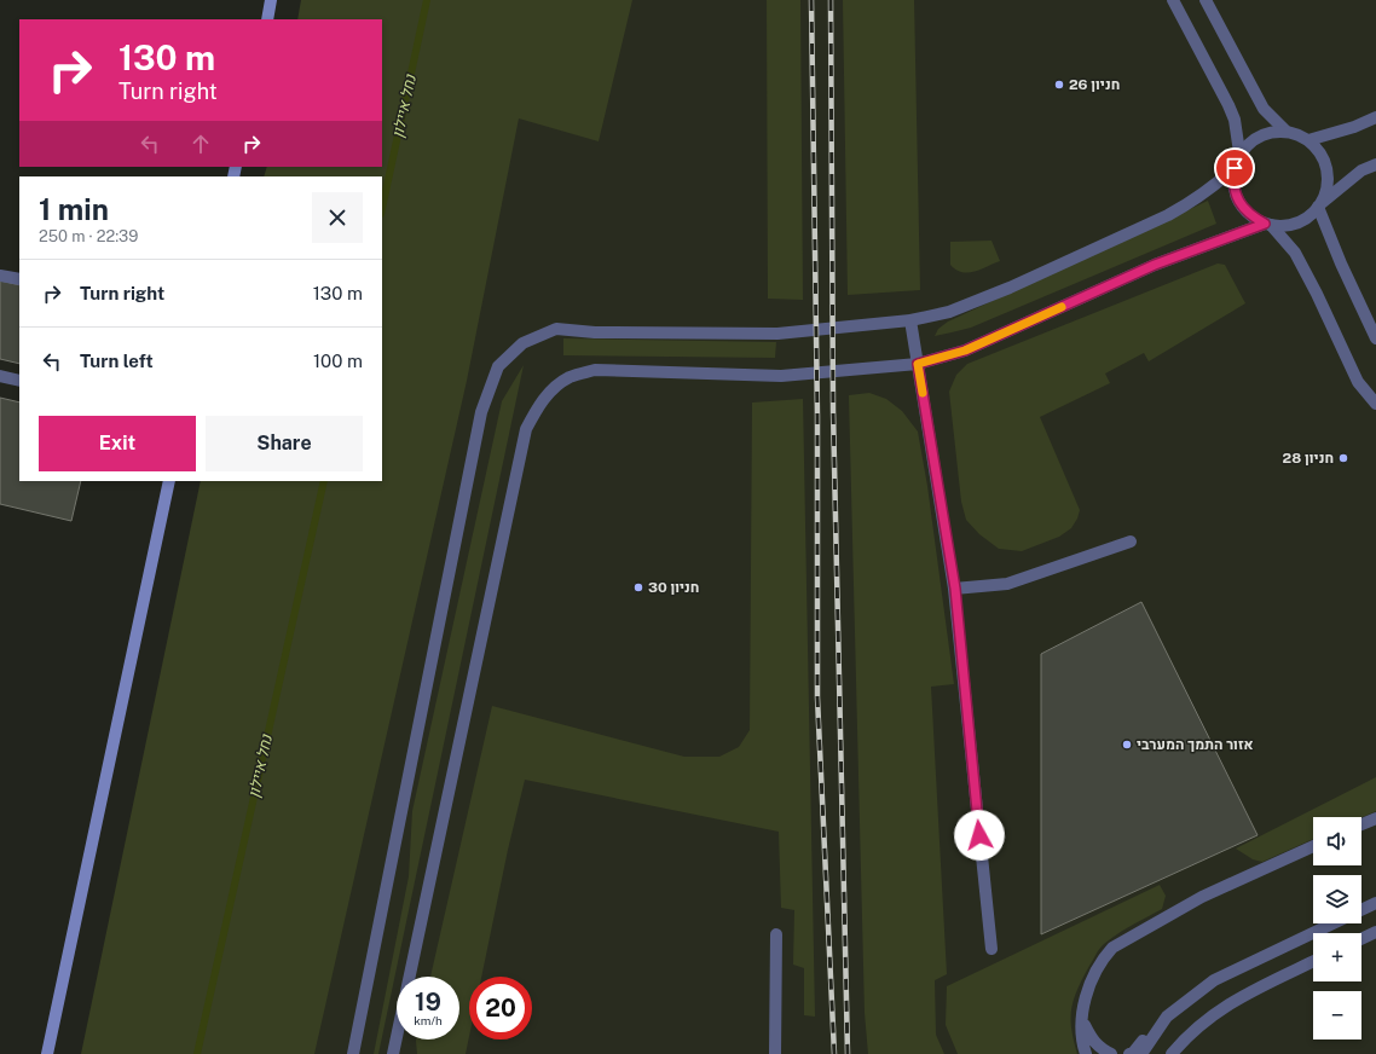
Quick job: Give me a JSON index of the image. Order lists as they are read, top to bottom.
{
  "water": ["נחל איילון"],
  "places": [
    "חניון 26",
    "חניון 28",
    "חניון 30",
    "אזור התמך המערבי"
  ],
  "page": {
    "turn": ["130 m", "Turn right"],
    "heading": ["1 min", "250 m · 22:39"],
    "list": [
      {
        "name": "Turn right",
        "value": "130 m"
      },
      {
        "name": "Turn left",
        "value": "100 m"
      }
    ],
    "buttons": ["Exit", "Share"],
    "map_buttons": ["+", "−"],
    "speed": "19 km/h",
    "limit": "20"
  }
}
